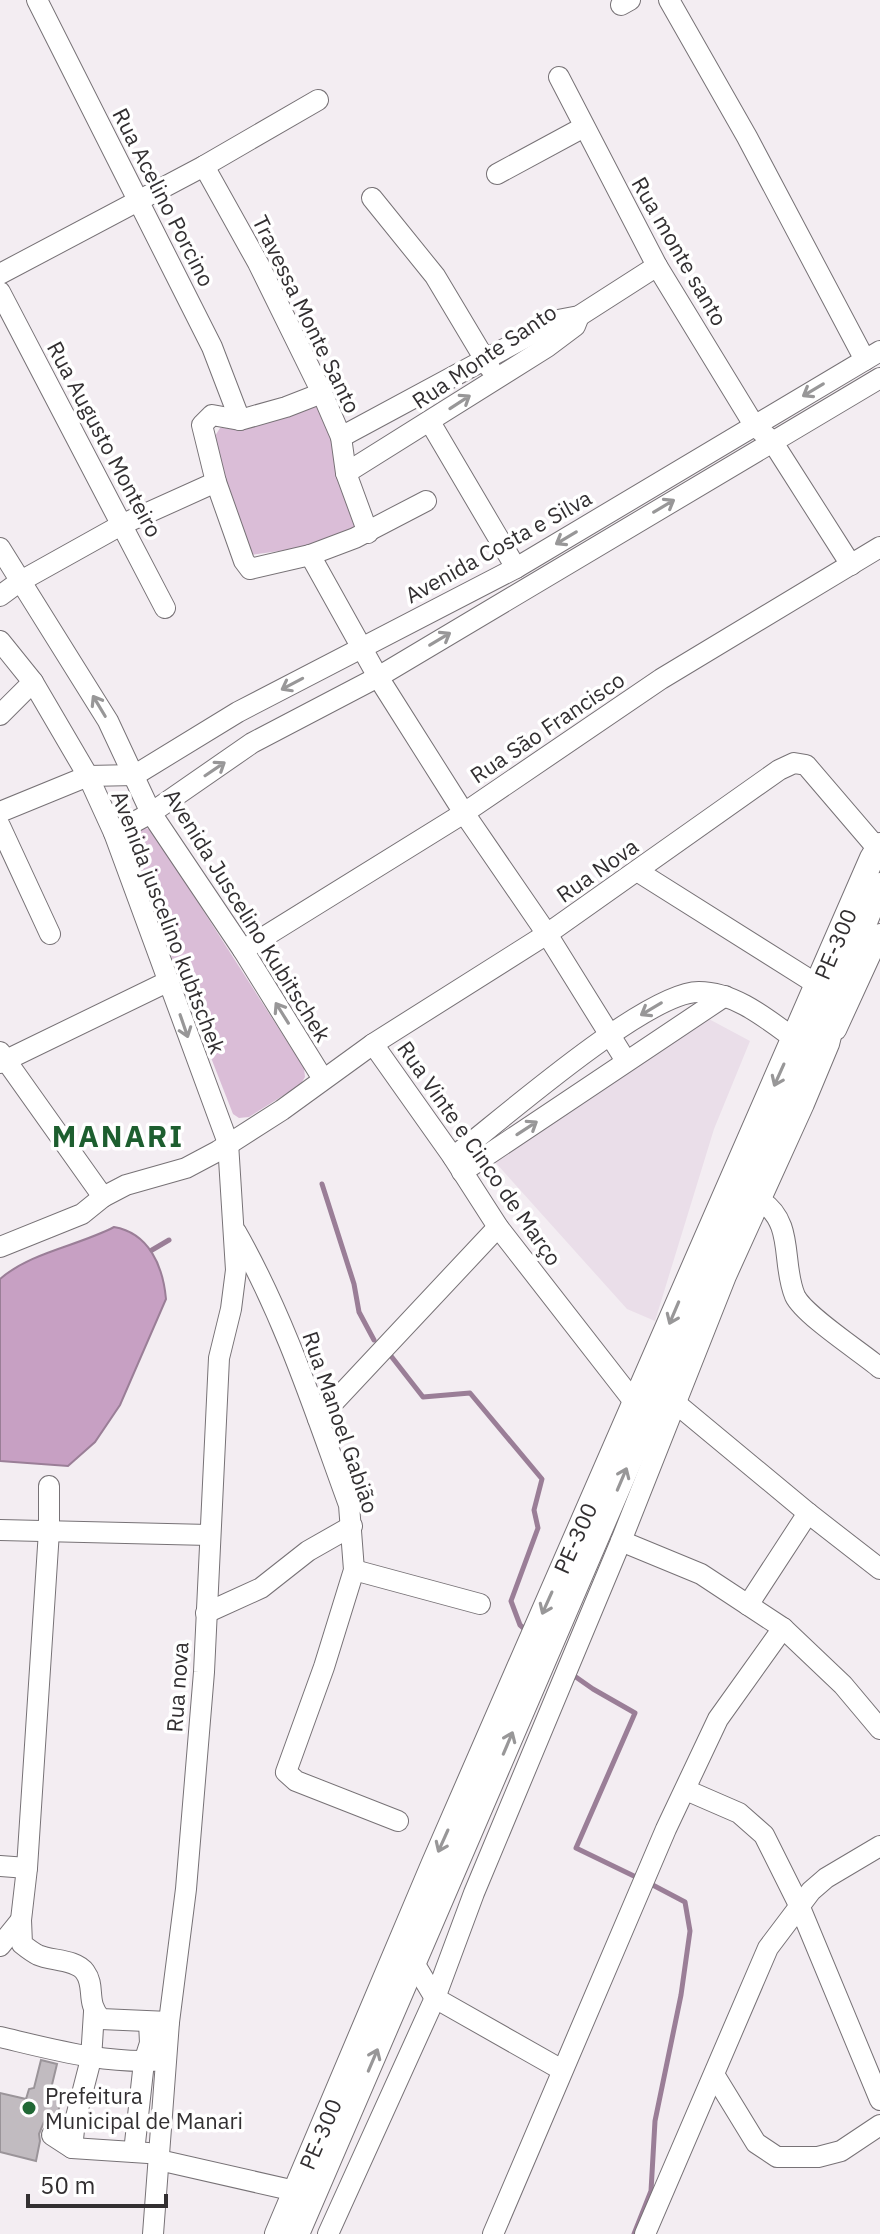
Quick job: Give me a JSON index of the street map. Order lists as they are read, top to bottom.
{
  "streets": {
    "main road": ["PE-300"],
    "street": [
      "Rua Acelino Porcino",
      "Rua monte santo",
      "Travessa Monte Santo",
      "Rua Monte Santo",
      "Rua Augusto Monteiro",
      "Avenida Costa e Silva",
      "Rua São Francisco",
      "Rua Nova",
      "Avenida Juscelino Kubitschek",
      "Avenida juscelino kubtschek",
      "Rua Vinte e Cinco de Março",
      "Rua Manoel Gabião",
      "Rua nova"
    ]
  },
  "crossings": [
    ["Rua monte santo", "Rua Monte Santo"],
    ["Rua monte santo", "Avenida Costa e Silva"],
    ["Rua monte santo", "Rua São Francisco"],
    ["Travessa Monte Santo", "Rua Monte Santo"],
    ["Avenida Costa e Silva", "Avenida Juscelino Kubitschek"],
    ["Rua São Francisco", "Avenida Juscelino Kubitschek"],
    ["Rua Nova", "Avenida Juscelino Kubitschek"],
    ["Rua Nova", "Avenida juscelino kubtschek"],
    ["Rua Nova", "PE-300"],
    ["Rua Nova", "Rua Vinte e Cinco de Março"],
    ["Rua Nova", "Rua nova"],
    ["Avenida juscelino kubtschek", "Rua nova"],
    ["PE-300", "Rua Vinte e Cinco de Março"],
    ["Rua Vinte e Cinco de Março", "Rua Manoel Gabião"],
    ["Rua Manoel Gabião", "Rua nova"]
  ],
  "one_way": ["Avenida Juscelino Kubitschek"],
  "districts": ["MANARI"],
  "places": ["Prefeitura Municipal de Manari"],
  "scale_bar": "50 m"
}
